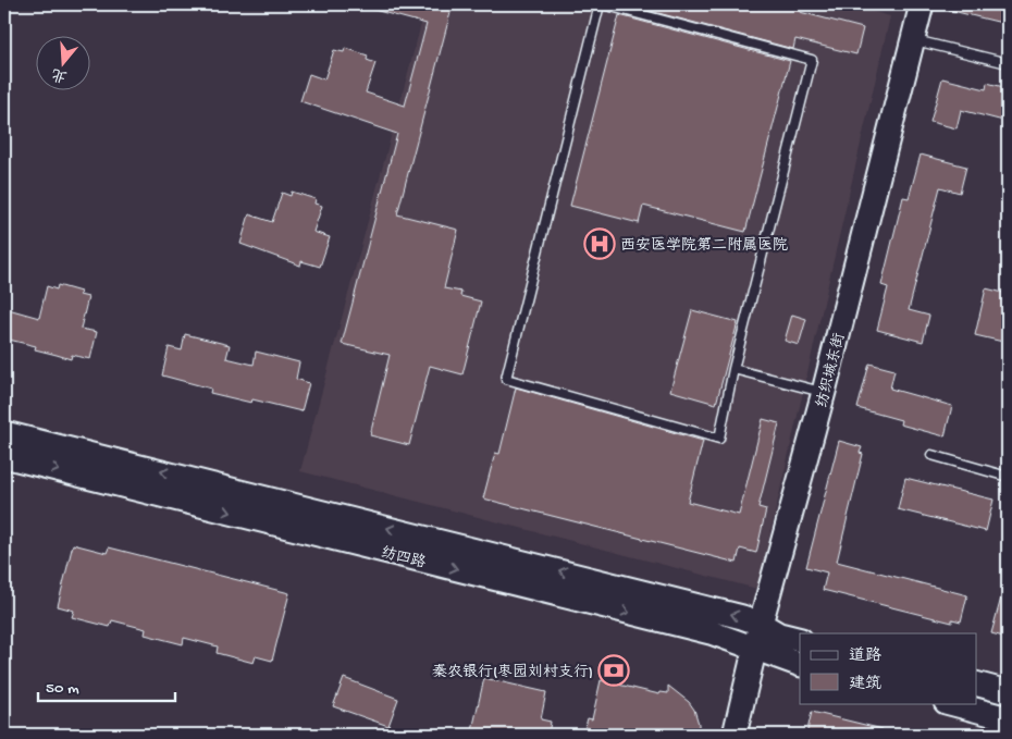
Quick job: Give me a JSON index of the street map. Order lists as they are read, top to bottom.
{
  "streets": {
    "street": ["纺织城东街", "纺四路"]
  },
  "crossings": [
    ["纺织城东街", "纺四路"]
  ],
  "places": {
    "hospital": ["西安医学院第二附属医院"],
    "bank": ["秦农银行(枣园刘村支行)"]
  },
  "legend": ["道路", "建筑"],
  "scale_bar": "50 m",
  "north": "bottom"
}
